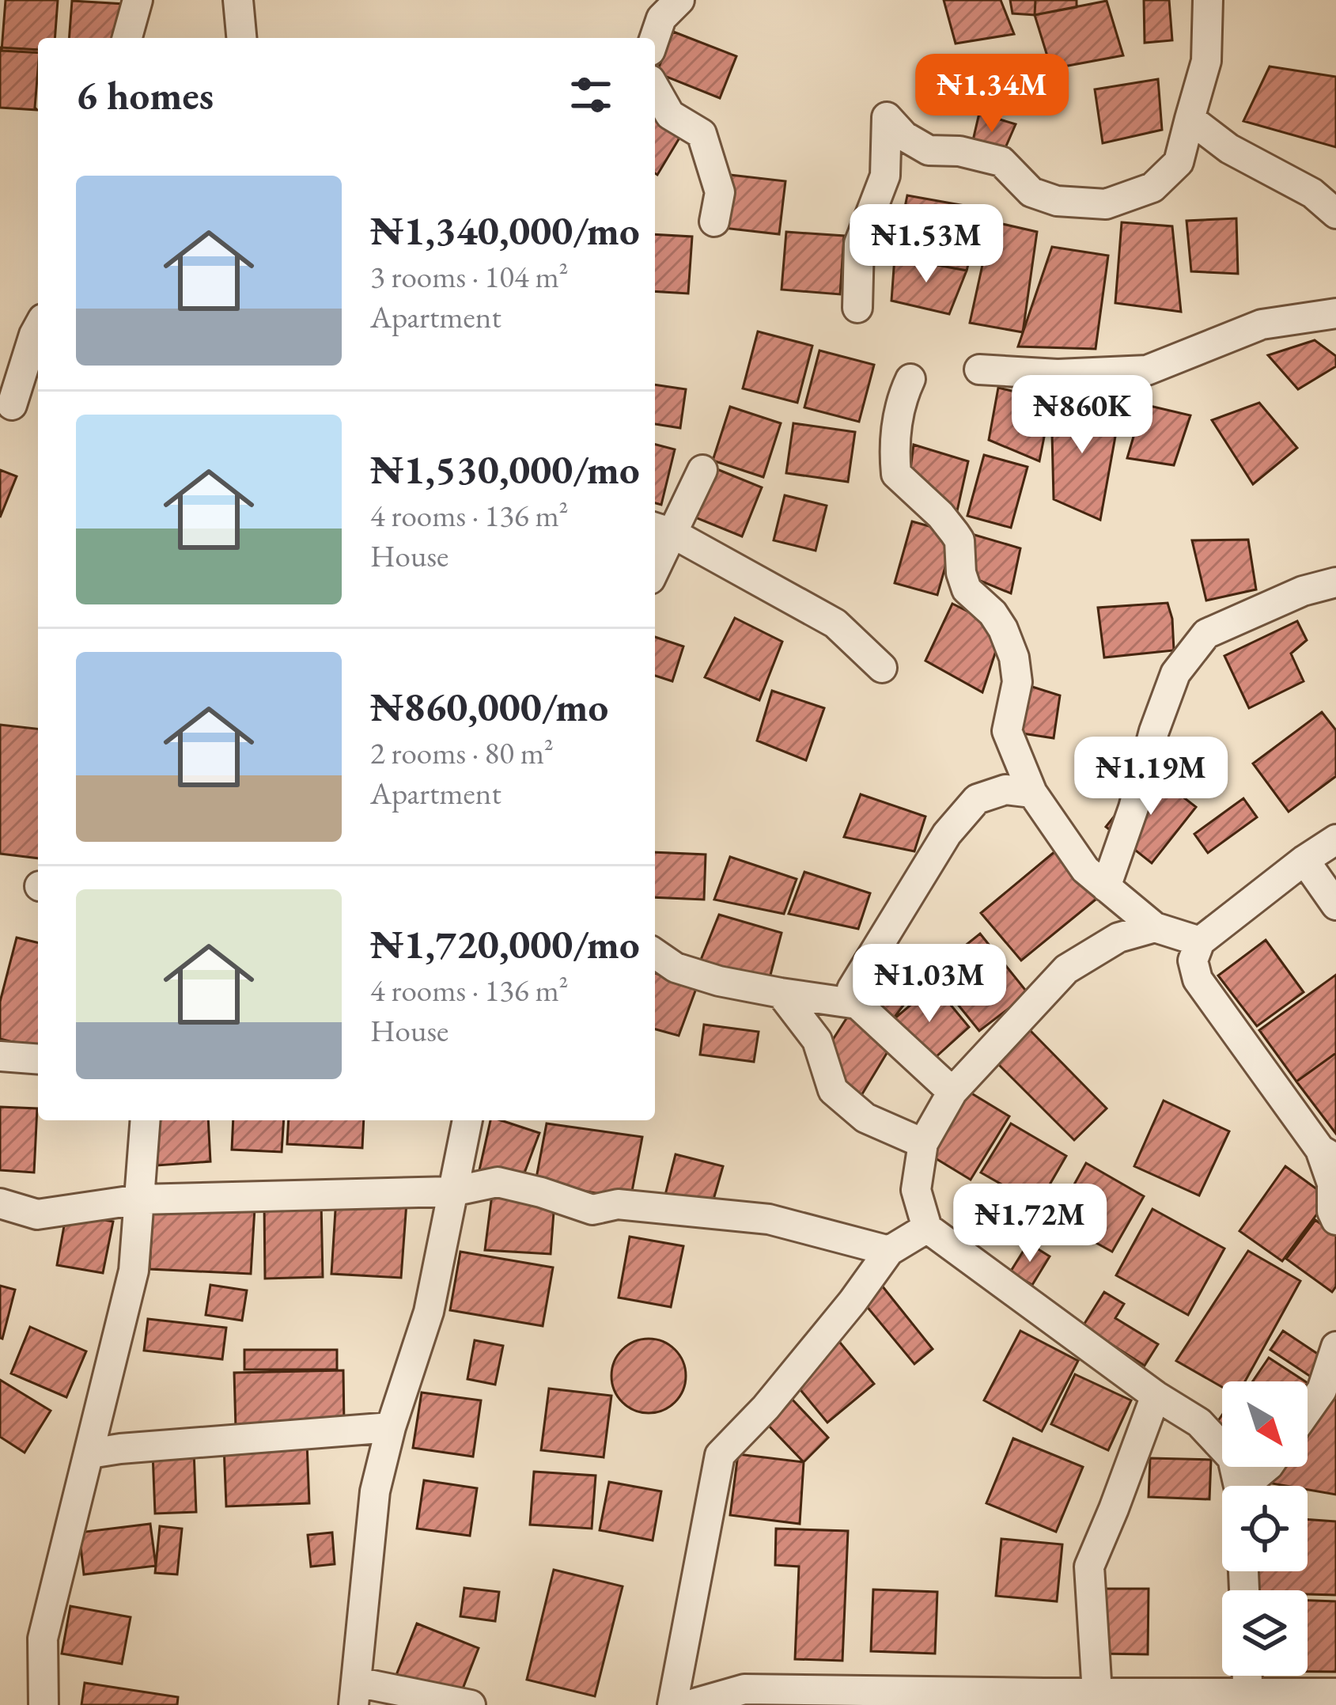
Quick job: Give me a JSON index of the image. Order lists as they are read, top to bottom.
{
  "north": "bottom right",
  "page": {
    "heading": "6 homes",
    "price": [
      "₦1.34M",
      "₦1.53M",
      "₦860K",
      "₦1.19M",
      "₦1.03M",
      "₦1.72M"
    ],
    "list": [
      {
        "name": "₦1,340,000/mo",
        "note": "3 rooms · 104 m² · Apartment"
      },
      {
        "name": "₦1,530,000/mo",
        "note": "4 rooms · 136 m² · House"
      },
      {
        "name": "₦860,000/mo",
        "note": "2 rooms · 80 m² · Apartment"
      },
      {
        "name": "₦1,720,000/mo",
        "note": "4 rooms · 136 m² · House"
      }
    ]
  }
}
